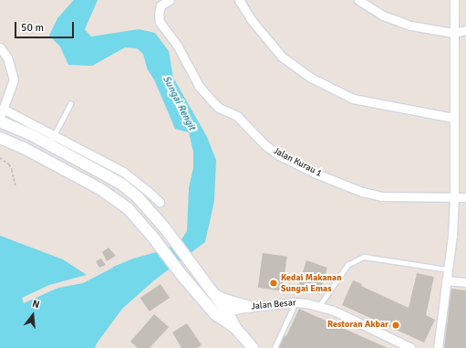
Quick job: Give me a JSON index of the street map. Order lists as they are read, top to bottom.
{
  "streets": {
    "street": ["Jalan Kurau 1", "Jalan Besar"]
  },
  "water": ["Sungai Rengit"],
  "places": ["Kedai Makanan Sungai Emas", "Restoran Akbar"],
  "scale_bar": "50 m",
  "north": "top"
}
